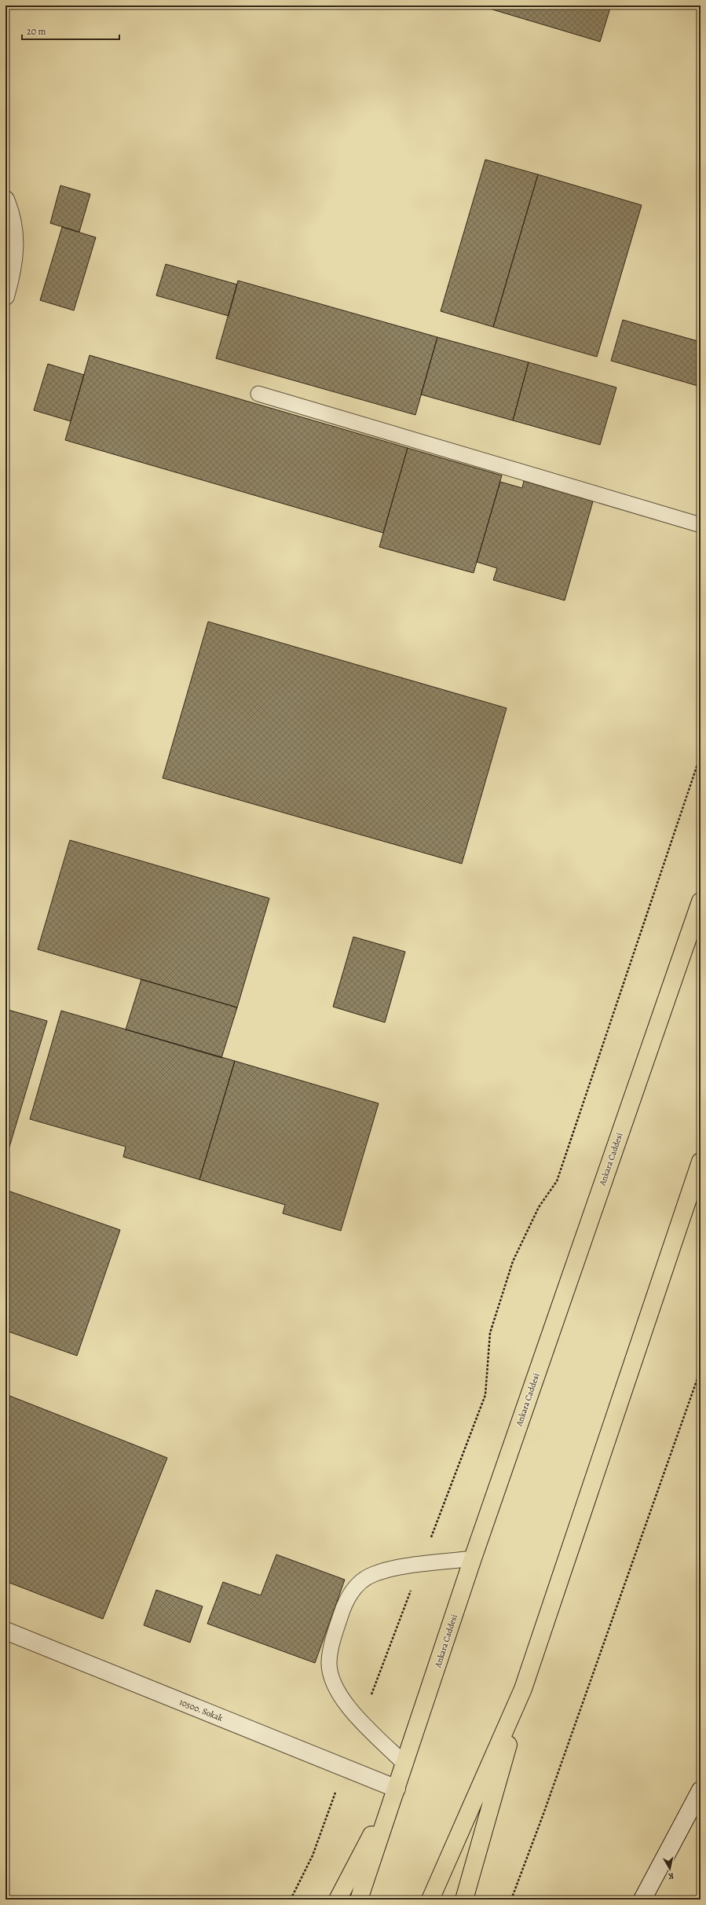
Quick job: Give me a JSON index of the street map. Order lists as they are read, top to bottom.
{
  "streets": {
    "highway": ["Ankara Caddesi"],
    "street": ["10500. Sokak"]
  },
  "crossings": [
    ["Ankara Caddesi", "10500. Sokak"]
  ],
  "scale_bar": "20 m",
  "north": "bottom"
}
